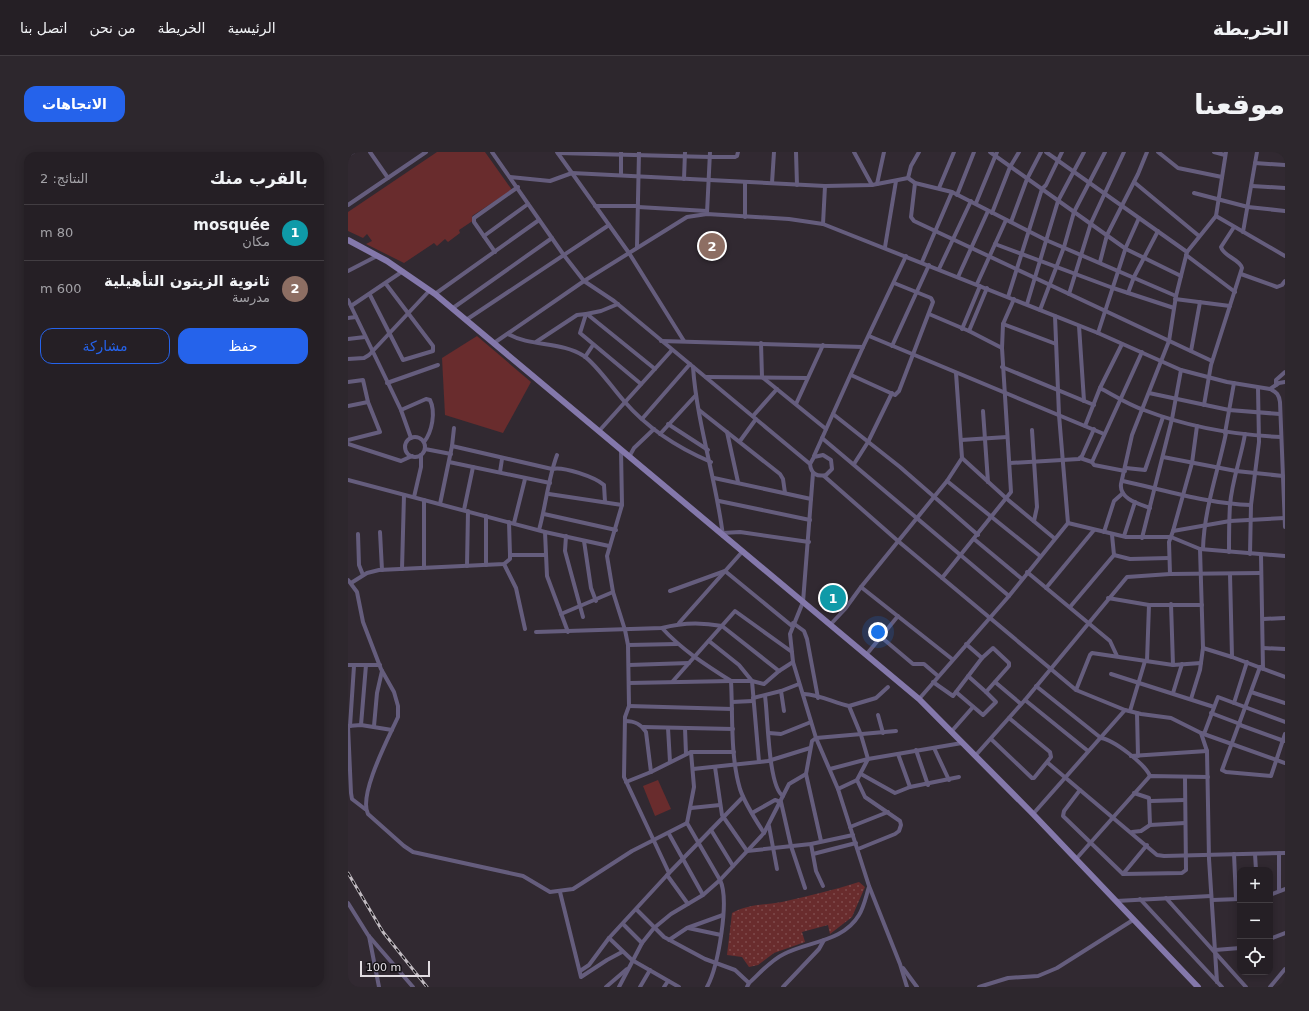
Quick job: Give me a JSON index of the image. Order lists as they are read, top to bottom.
{
  "scale_bar": "100 m",
  "page": {
    "header": "الخريطة",
    "nav": [
      "الرئيسية",
      "الخريطة",
      "من نحن",
      "اتصل بنا"
    ],
    "buttons": [
      "الاتجاهات",
      ["حفظ", "مشاركة"]
    ],
    "title": "موقعنا",
    "heading": ["بالقرب منك", "النتائج: 2"],
    "list": [
      {
        "mark": "1",
        "name": "mosquée",
        "note": "مكان",
        "value": "80 m"
      },
      {
        "mark": "2",
        "name": "ثانوية الزيتون التأهيلية",
        "note": "مدرسة",
        "value": "600 m"
      }
    ],
    "pins": ["2", "1"],
    "map_buttons": ["+", "−"],
    "scale": "100 m"
  }
}
